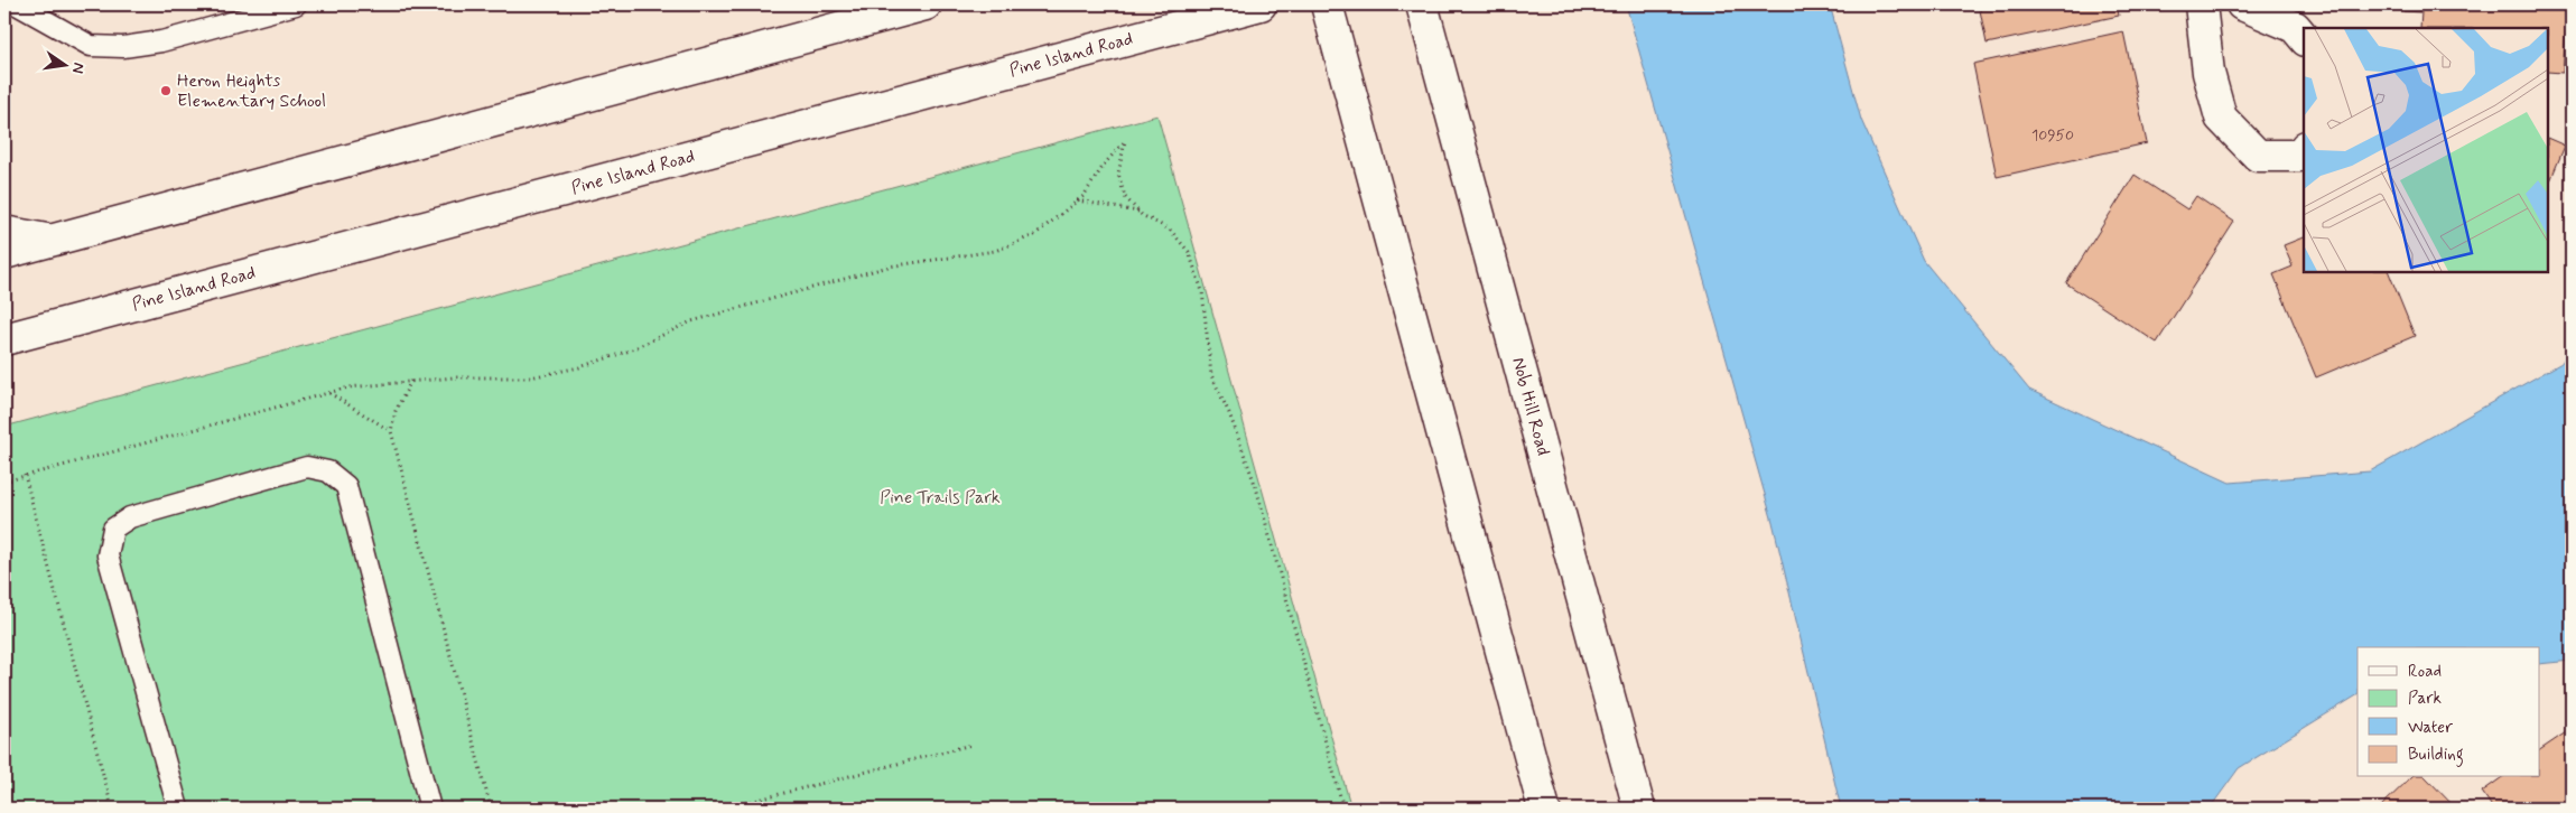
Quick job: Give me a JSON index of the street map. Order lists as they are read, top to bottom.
{
  "streets": {
    "main road": ["Pine Island Road", "Nob Hill Road"]
  },
  "parks": ["Pine Trails Park"],
  "places": ["Heron Heights Elementary School"],
  "house_numbers": ["10950"],
  "legend": [
    "Road",
    "Park",
    "Water",
    "Building"
  ],
  "north": "right"
}
